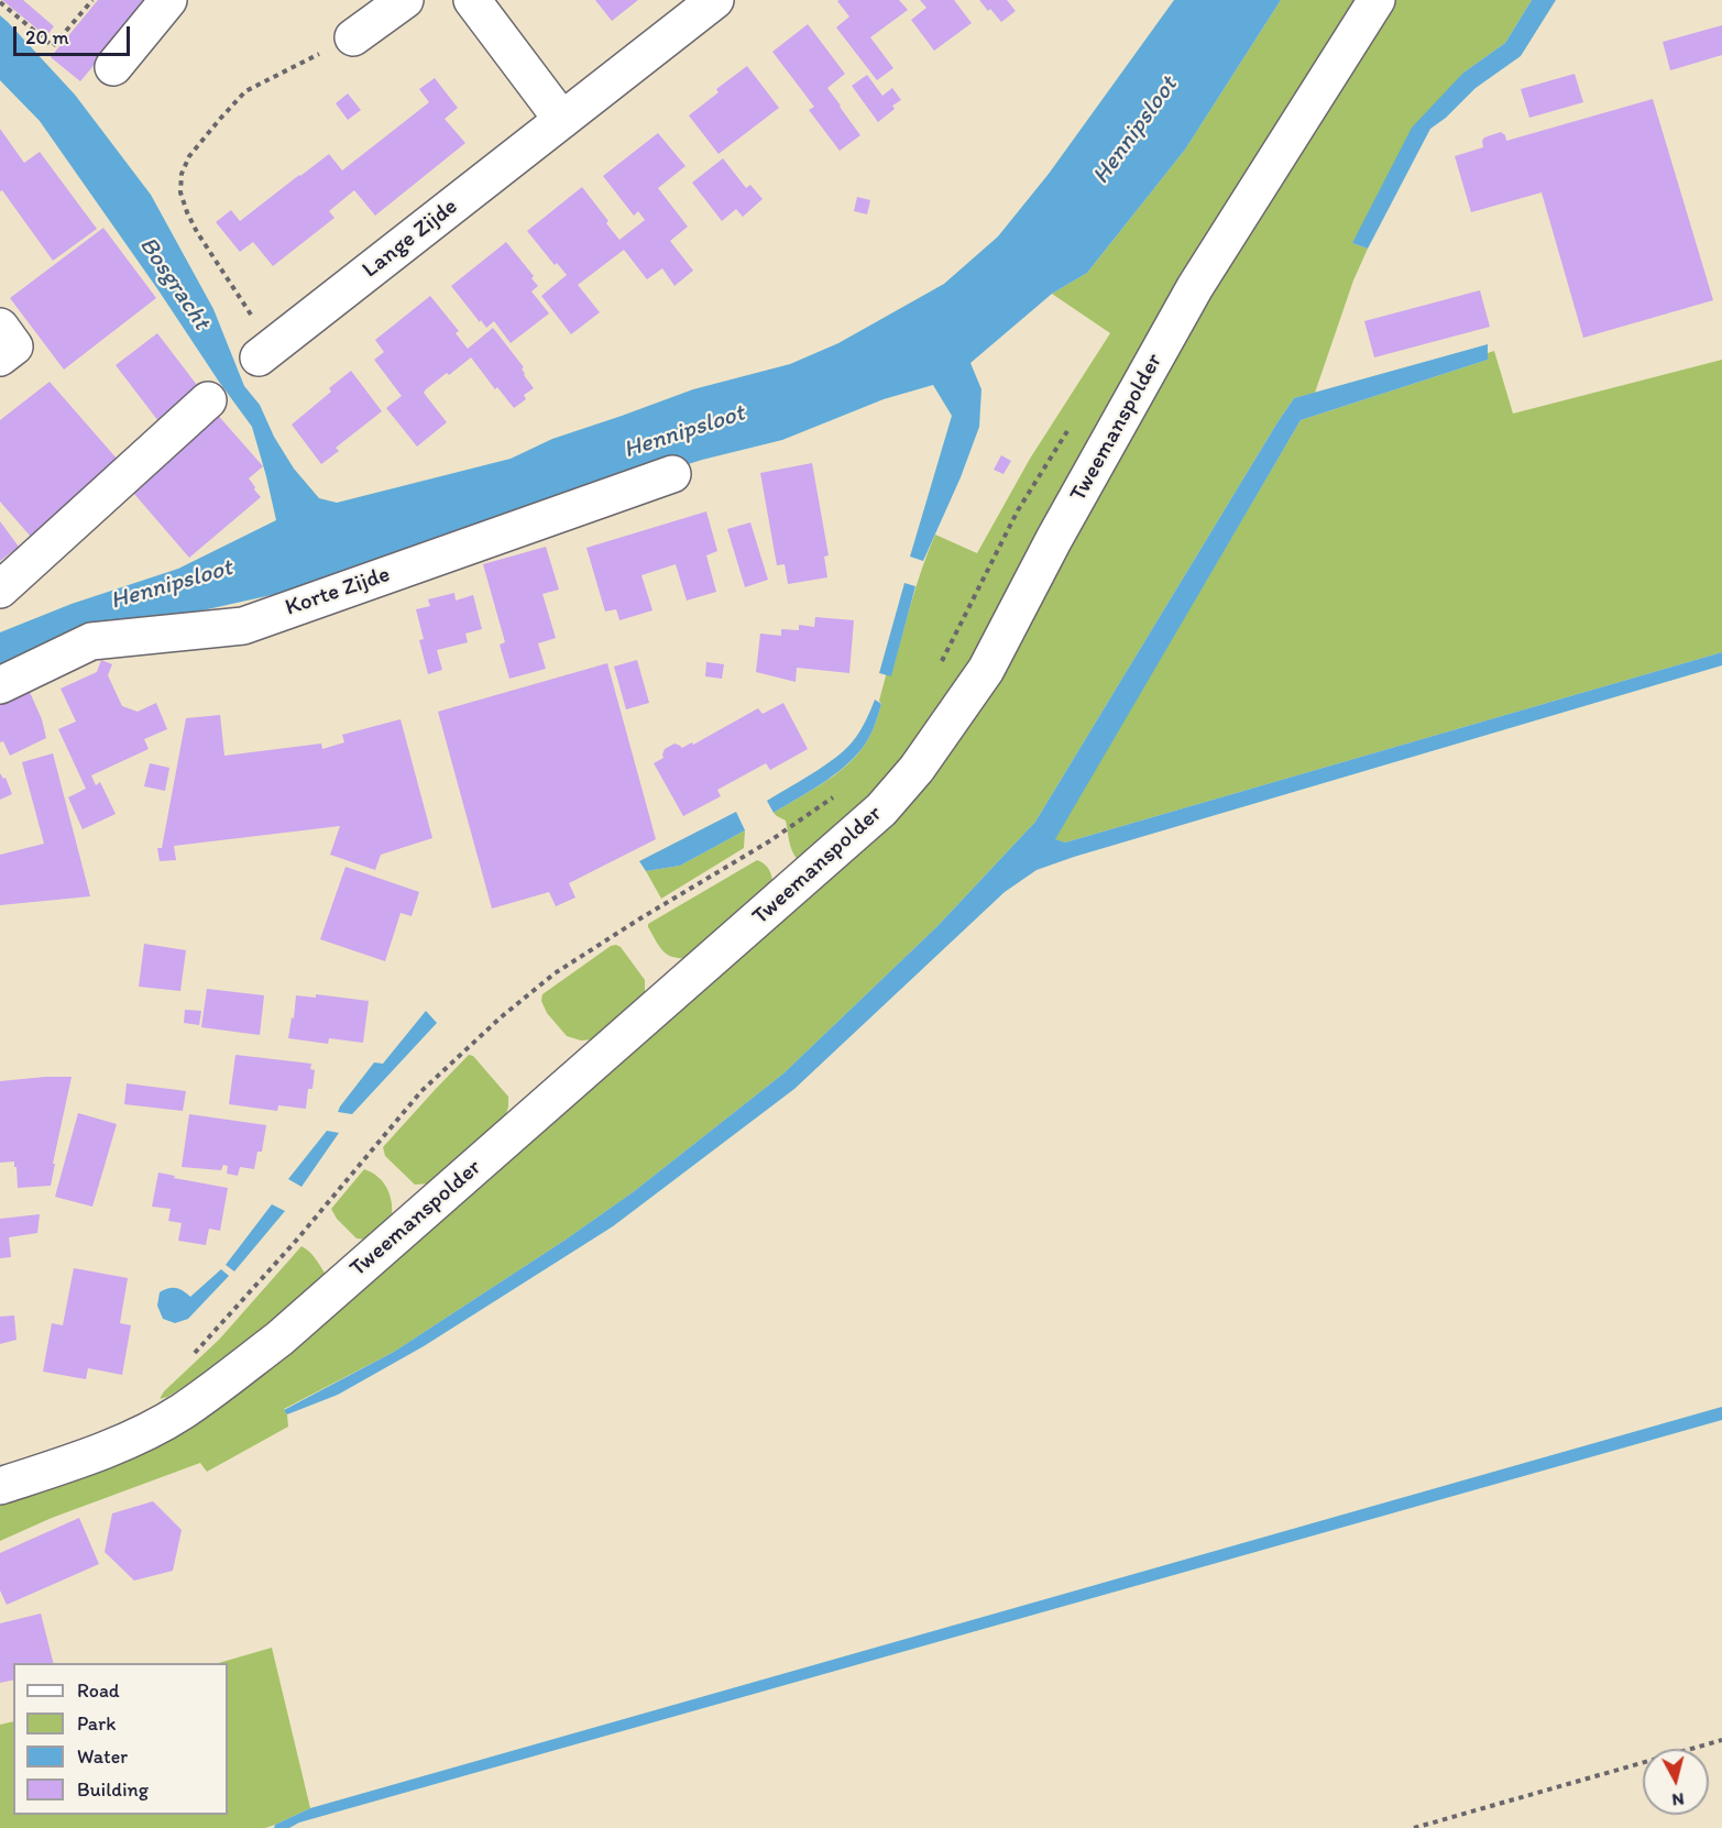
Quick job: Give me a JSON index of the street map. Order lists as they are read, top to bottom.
{
  "streets": {
    "street": ["Lange Zijde", "Tweemanspolder", "Korte Zijde"]
  },
  "water": ["Hennipsloot", "Bosgracht"],
  "legend": [
    "Road",
    "Park",
    "Water",
    "Building"
  ],
  "scale_bar": "20 m",
  "north": "bottom"
}
